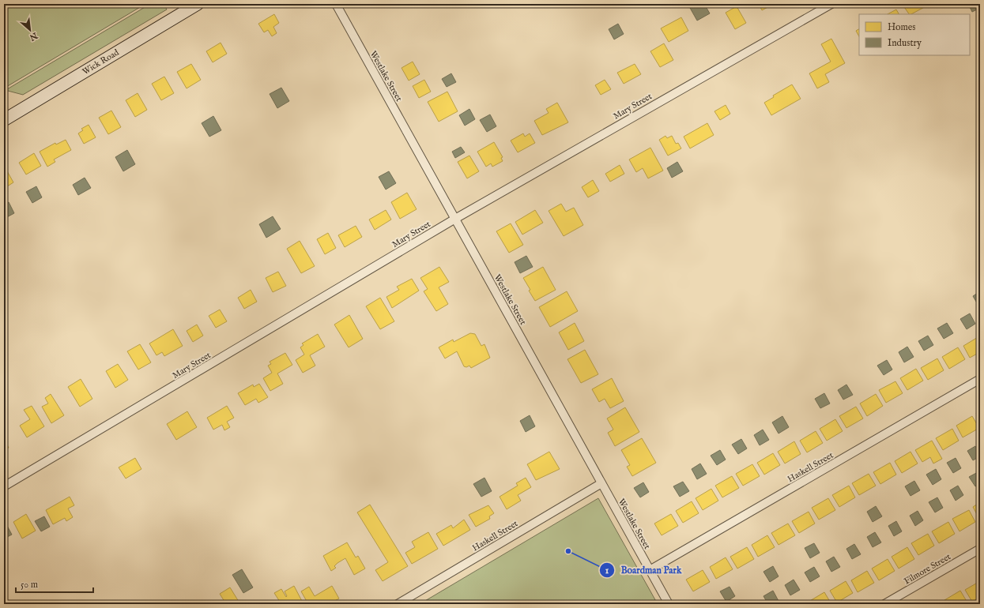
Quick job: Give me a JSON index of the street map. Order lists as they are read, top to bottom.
{
  "streets": {
    "street": [
      "Wick Road",
      "Westlake Street",
      "Mary Street",
      "Haskell Street",
      "Filmore Street"
    ]
  },
  "crossings": [
    ["Westlake Street", "Mary Street"],
    ["Westlake Street", "Haskell Street"]
  ],
  "places": ["Boardman Park"],
  "legend": ["Homes", "Industry"],
  "scale_bar": "50 m",
  "north": "bottom right"
}
